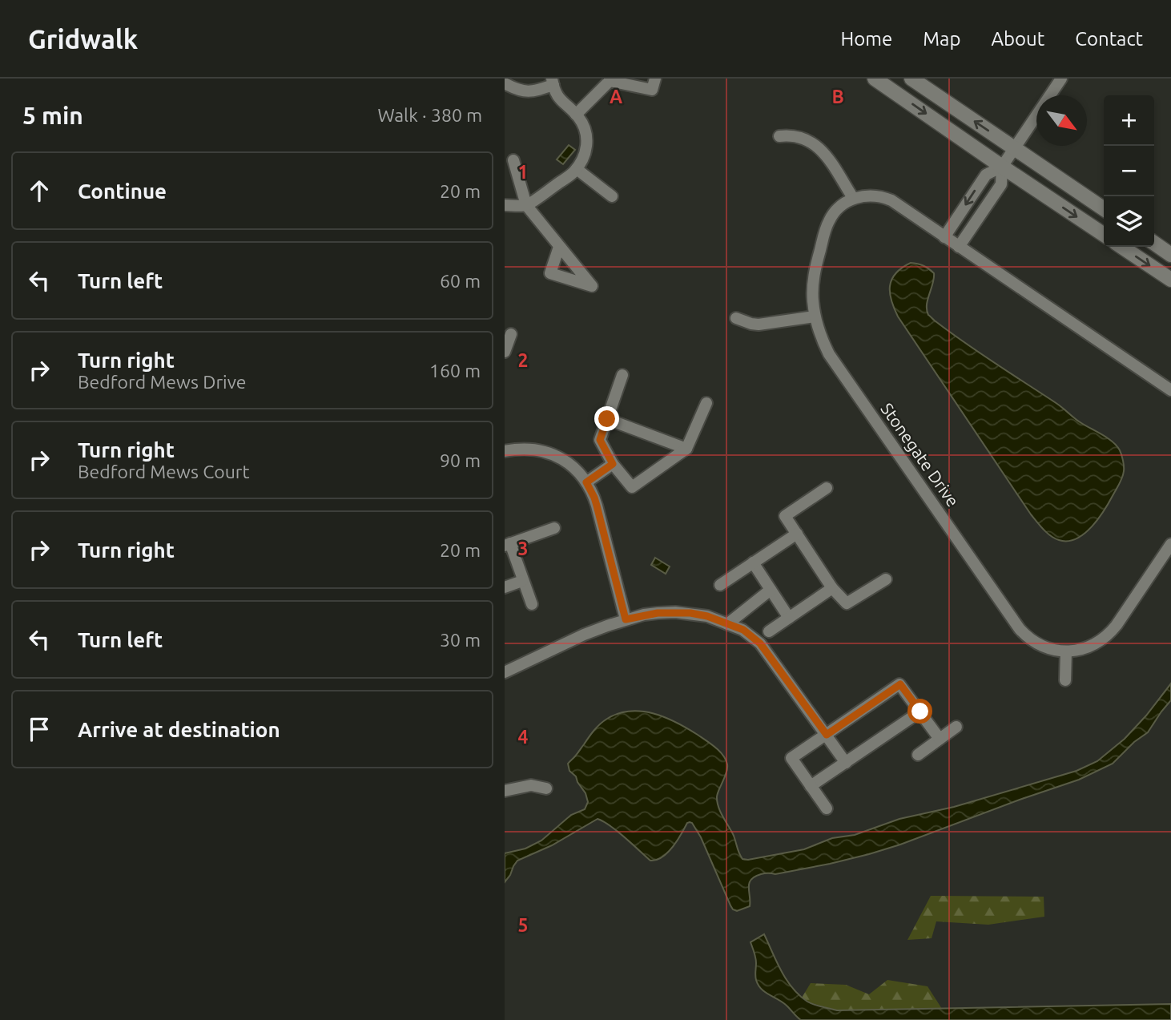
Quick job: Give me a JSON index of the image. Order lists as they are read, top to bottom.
{
  "streets": {
    "street": ["Stonegate Drive"]
  },
  "north": "bottom right",
  "page": {
    "header": "Gridwalk",
    "nav": [
      "Home",
      "Map",
      "About",
      "Contact"
    ],
    "heading": ["5 min", "Walk · 380 m"],
    "map_buttons": ["+", "−"],
    "list": [
      ["Continue", "20 m"],
      ["Turn left", "60 m"],
      ["Turn right", "Bedford Mews Drive", "160 m"],
      ["Turn right", "Bedford Mews Court", "90 m"],
      ["Turn right", "20 m"],
      ["Turn left", "30 m"],
      "Arrive at destination"
    ]
  },
  "grid": {
    "columns": ["A", "B"],
    "rows": [
      "1",
      "2",
      "3",
      "4",
      "5"
    ]
  }
}
